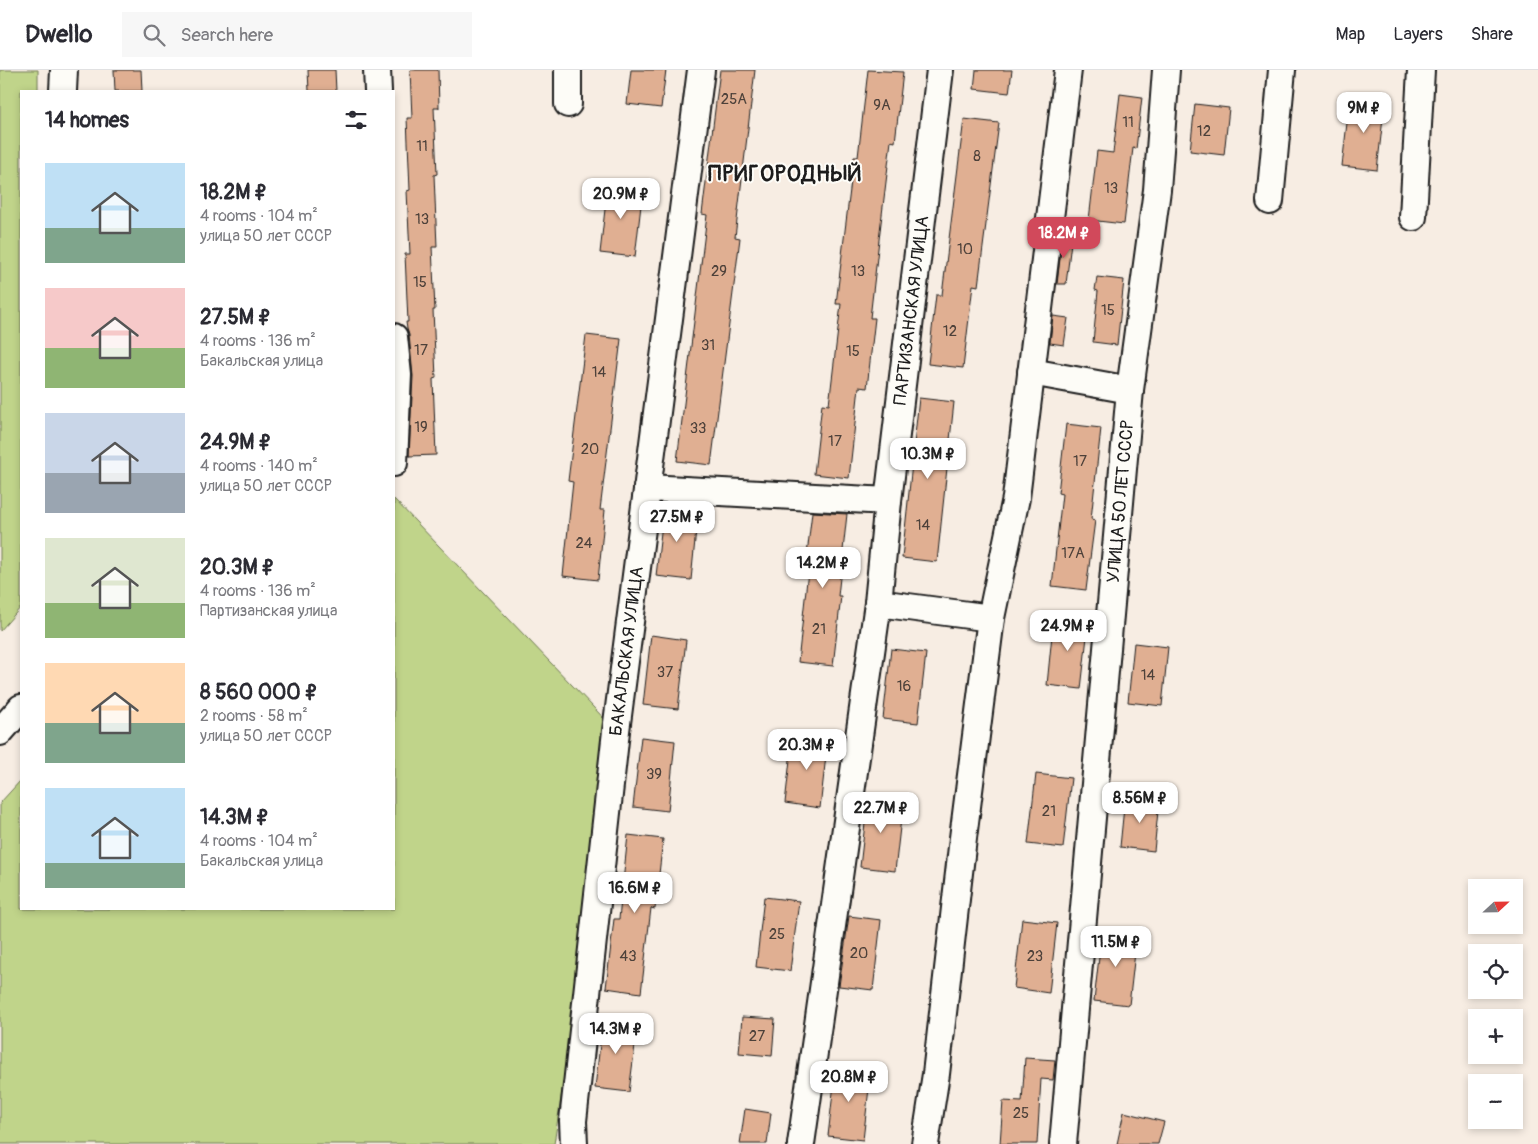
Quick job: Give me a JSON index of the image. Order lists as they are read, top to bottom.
{
  "streets": {
    "street": ["ПАРТИЗАНСКАЯ УЛИЦА", "УЛИЦА 50 ЛЕТ СССР", "БАКАЛЬСКАЯ УЛИЦА"]
  },
  "districts": ["ПРИГОРОДНЫЙ"],
  "house_numbers": [
    "25А",
    "9А",
    "11",
    "12",
    "11",
    "8",
    "13",
    "13",
    "10",
    "29",
    "13",
    "15",
    "15",
    "12",
    "31",
    "17",
    "15",
    "14",
    "19",
    "33",
    "17",
    "20",
    "17",
    "14",
    "24",
    "17А",
    "21",
    "37",
    "14",
    "16",
    "39",
    "21",
    "25",
    "20",
    "43",
    "23",
    "27",
    "25"
  ],
  "north": "right",
  "page": {
    "header": "Dwello",
    "search": "Search here",
    "nav": ["Map", "Layers", "Share"],
    "heading": "14 homes",
    "price": [
      "9M ₽",
      "20.9M ₽",
      "18.2M ₽",
      "10.3M ₽",
      "27.5M ₽",
      "14.2M ₽",
      "24.9M ₽",
      "20.3M ₽",
      "8.56M ₽",
      "22.7M ₽",
      "16.6M ₽",
      "11.5M ₽",
      "14.3M ₽",
      "20.8M ₽"
    ],
    "list": [
      {
        "name": "18.2M ₽",
        "note": "4 rooms · 104 m² · улица 50 лет СССР"
      },
      {
        "name": "27.5M ₽",
        "note": "4 rooms · 136 m² · Бакальская улица"
      },
      {
        "name": "24.9M ₽",
        "note": "4 rooms · 140 m² · улица 50 лет СССР"
      },
      {
        "name": "20.3M ₽",
        "note": "4 rooms · 136 m² · Партизанская улица"
      },
      {
        "name": "8 560 000 ₽",
        "note": "2 rooms · 58 m² · улица 50 лет СССР"
      },
      {
        "name": "14.3M ₽",
        "note": "4 rooms · 104 m² · Бакальская улица"
      }
    ],
    "map_buttons": ["+", "−"]
  }
}
